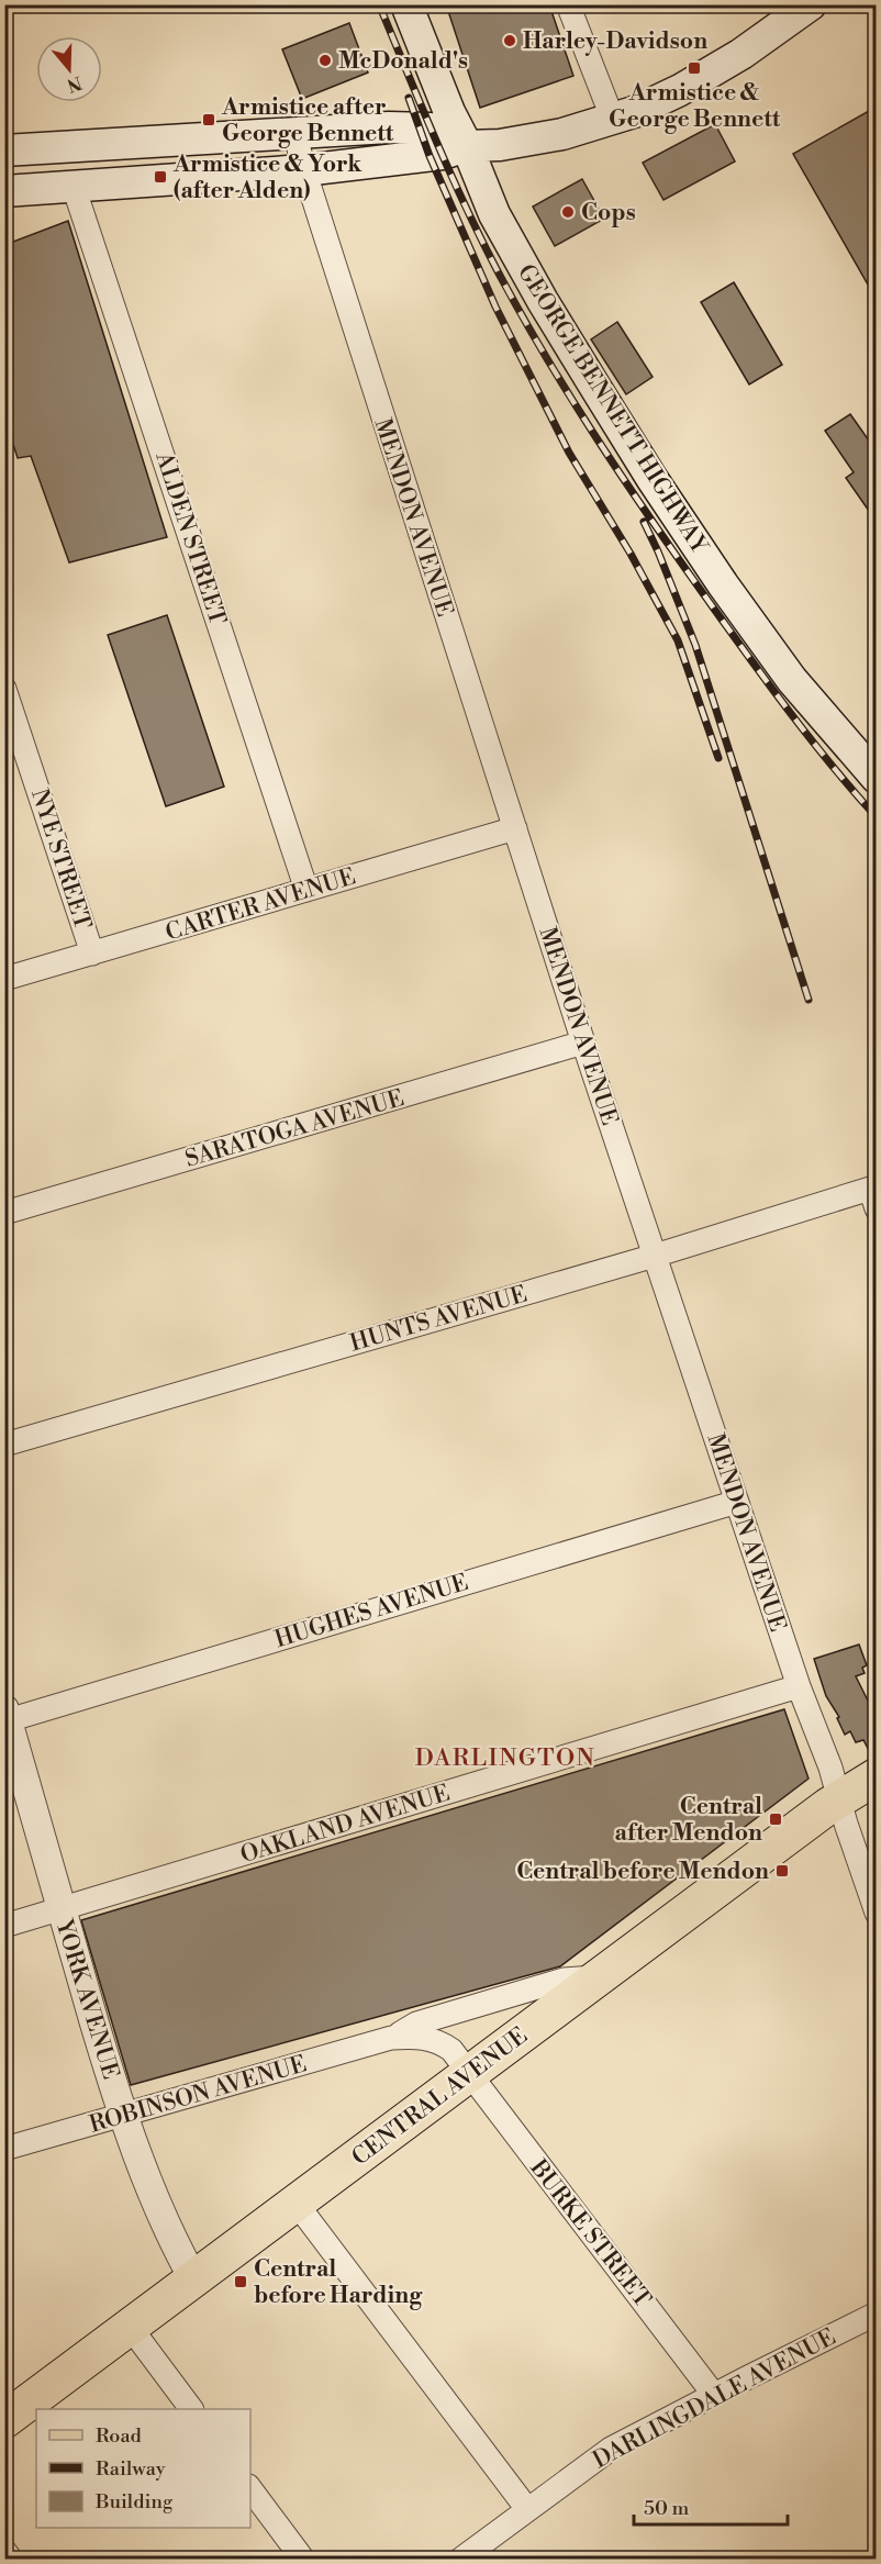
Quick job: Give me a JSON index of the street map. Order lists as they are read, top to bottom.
{
  "streets": {
    "main road": ["GEORGE BENNETT HIGHWAY", "CENTRAL AVENUE"],
    "street": [
      "MENDON AVENUE",
      "ALDEN STREET",
      "NYE STREET",
      "CARTER AVENUE",
      "SARATOGA AVENUE",
      "HUNTS AVENUE",
      "HUGHES AVENUE",
      "OAKLAND AVENUE",
      "YORK AVENUE",
      "ROBINSON AVENUE",
      "BURKE STREET",
      "DARLINGDALE AVENUE"
    ]
  },
  "crossings": [
    ["MENDON AVENUE", "CARTER AVENUE"],
    ["MENDON AVENUE", "SARATOGA AVENUE"],
    ["MENDON AVENUE", "HUNTS AVENUE"],
    ["MENDON AVENUE", "HUGHES AVENUE"],
    ["MENDON AVENUE", "OAKLAND AVENUE"],
    ["MENDON AVENUE", "CENTRAL AVENUE"],
    ["ALDEN STREET", "CARTER AVENUE"],
    ["NYE STREET", "CARTER AVENUE"],
    ["HUGHES AVENUE", "YORK AVENUE"],
    ["OAKLAND AVENUE", "YORK AVENUE"],
    ["YORK AVENUE", "ROBINSON AVENUE"],
    ["YORK AVENUE", "CENTRAL AVENUE"],
    ["ROBINSON AVENUE", "CENTRAL AVENUE"],
    ["ROBINSON AVENUE", "BURKE STREET"],
    ["CENTRAL AVENUE", "BURKE STREET"],
    ["BURKE STREET", "DARLINGDALE AVENUE"]
  ],
  "districts": ["DARLINGTON"],
  "places": {
    "other": ["Harley-Davidson", "McDonald's", "Cops"],
    "transit": [
      "Armistice & George Bennett",
      "Armistice after George Bennett",
      "Armistice & York (after Alden)",
      "Central after Mendon",
      "Central before Mendon",
      "Central before Harding"
    ]
  },
  "legend": ["Road", "Railway", "Building"],
  "scale_bar": "50 m",
  "north": "bottom"
}
